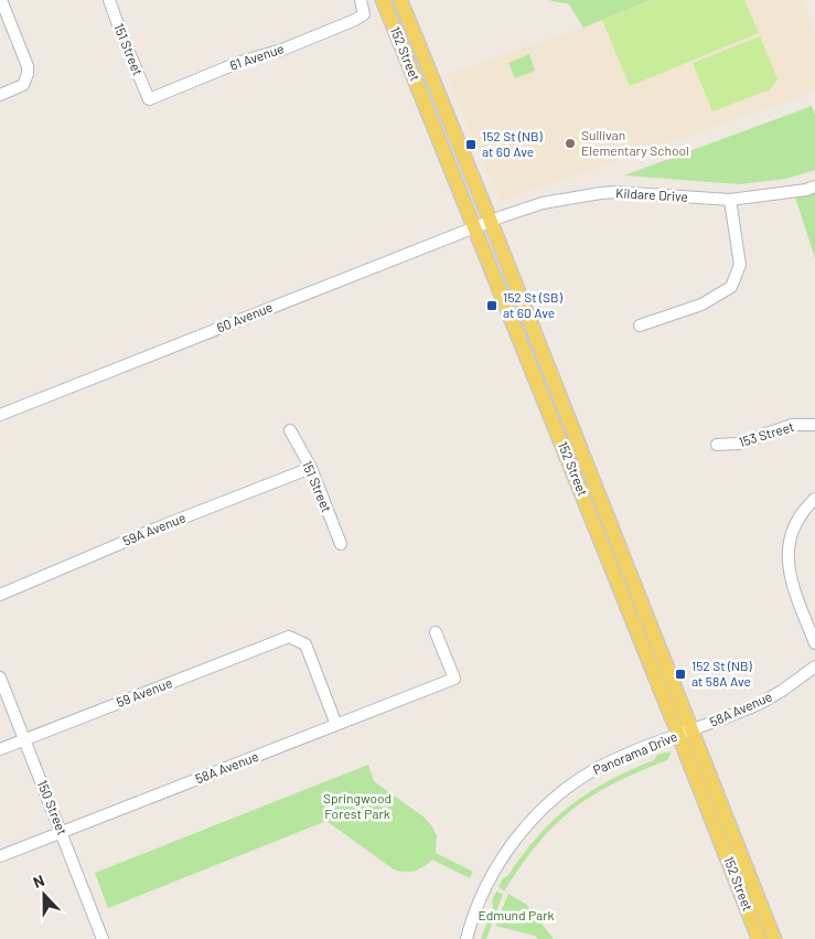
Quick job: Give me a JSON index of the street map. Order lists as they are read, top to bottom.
{
  "streets": {
    "main road": ["152 Street"],
    "street": [
      "151 Street",
      "61 Avenue",
      "Kildare Drive",
      "60 Avenue",
      "153 Street",
      "59A Avenue",
      "59 Avenue",
      "58A Avenue",
      "Panorama Drive",
      "150 Street"
    ]
  },
  "crossings": [
    ["151 Street", "61 Avenue"],
    ["151 Street", "59A Avenue"],
    ["152 Street", "Kildare Drive"],
    ["152 Street", "60 Avenue"],
    ["152 Street", "58A Avenue"],
    ["152 Street", "Panorama Drive"],
    ["Kildare Drive", "60 Avenue"],
    ["59 Avenue", "58A Avenue"],
    ["59 Avenue", "150 Street"],
    ["58A Avenue", "Panorama Drive"],
    ["58A Avenue", "150 Street"]
  ],
  "parks": ["Springwood Forest Park", "Edmund Park"],
  "places": {
    "other": ["Sullivan Elementary School"],
    "transit": ["152 St (NB) at 60 Ave", "152 St (SB) at 60 Ave", "152 St (NB) at 58A Ave"]
  },
  "north": "top"
}
